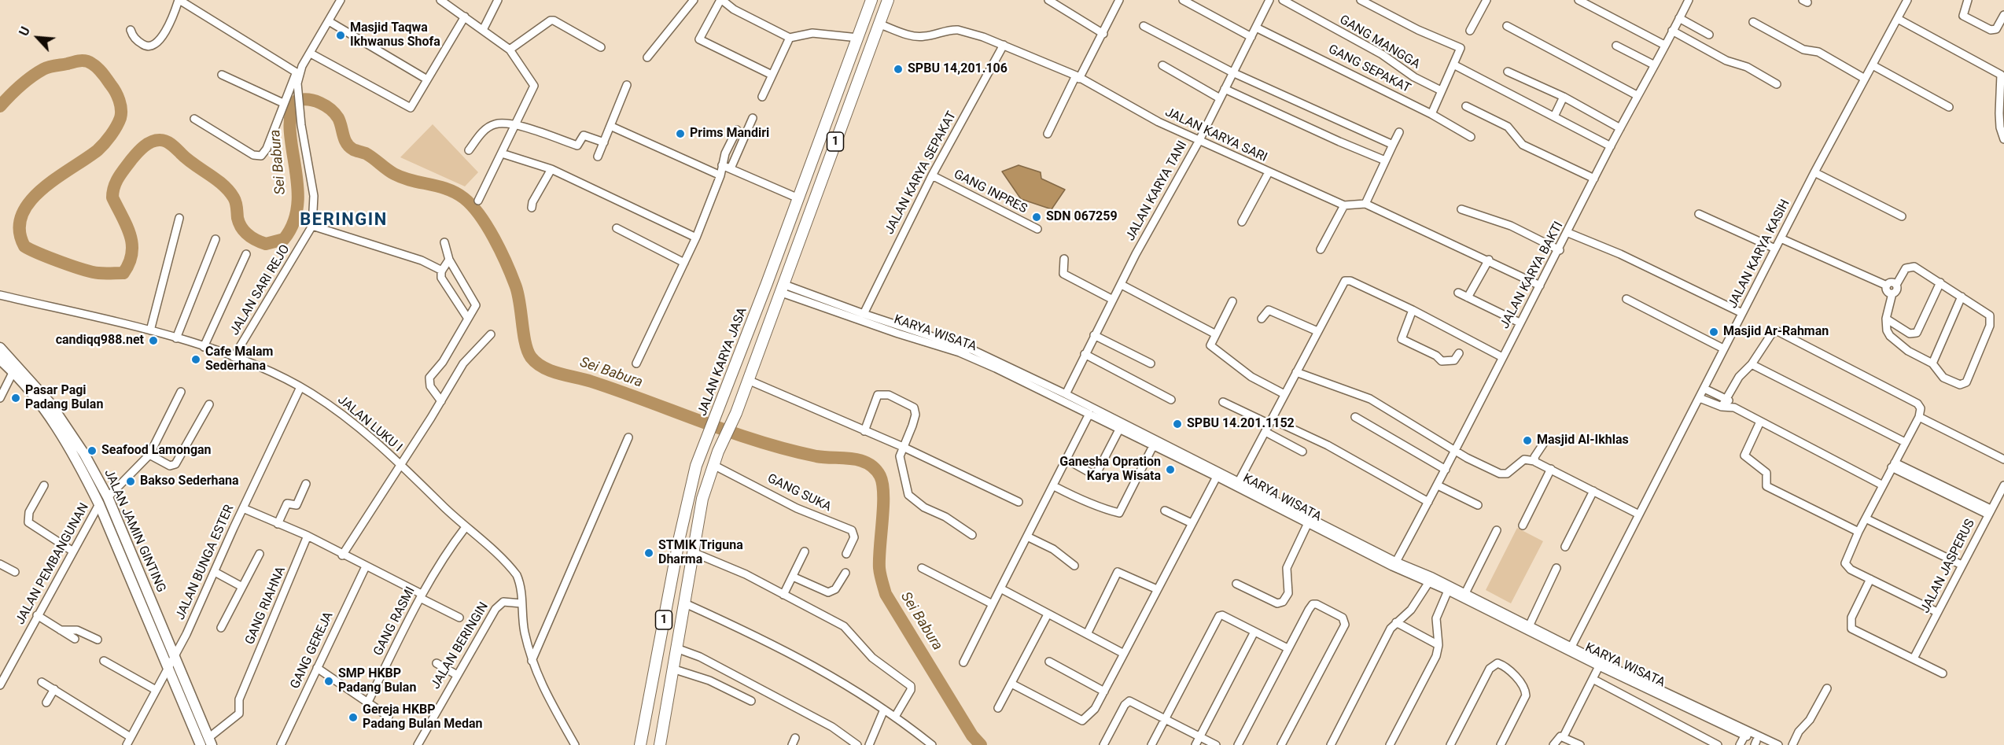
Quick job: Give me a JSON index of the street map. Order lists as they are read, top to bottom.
{
  "streets": {
    "highway": ["1", "JALAN KARYA JASA"],
    "main road": ["JALAN JAMIN GINTING"],
    "street": [
      "GANG MANGGA",
      "GANG SEPAKAT",
      "JALAN KARYA SARI",
      "JALAN KARYA SEPAKAT",
      "JALAN KARYA TANI",
      "GANG INPRES",
      "JALAN KARYA KASIH",
      "JALAN KARYA BAKTI",
      "JALAN SARI REJO",
      "KARYA WISATA",
      "JALAN LUKU I",
      "GANG SUKA",
      "JALAN BUNGA ESTER",
      "JALAN PEMBANGUNAN",
      "JALAN JASPERUS",
      "GANG RIAHNA",
      "GANG RASMI",
      "JALAN BERINGIN",
      "GANG GEREJA"
    ]
  },
  "crossings": [
    ["GANG SEPAKAT", "JALAN KARYA TANI"],
    ["JALAN KARYA SARI", "1"],
    ["JALAN KARYA SARI", "JALAN KARYA SEPAKAT"],
    ["JALAN KARYA SARI", "JALAN KARYA TANI"],
    ["JALAN KARYA SARI", "JALAN KARYA BAKTI"],
    ["1", "KARYA WISATA"],
    ["1", "GANG SUKA"],
    ["JALAN KARYA SEPAKAT", "GANG INPRES"],
    ["JALAN KARYA SEPAKAT", "KARYA WISATA"],
    ["JALAN KARYA TANI", "KARYA WISATA"],
    ["JALAN KARYA BAKTI", "KARYA WISATA"],
    ["JALAN SARI REJO", "JALAN LUKU I"],
    ["JALAN LUKU I", "JALAN BUNGA ESTER"],
    ["JALAN LUKU I", "GANG RASMI"],
    ["JALAN LUKU I", "JALAN BERINGIN"],
    ["JALAN JAMIN GINTING", "JALAN BUNGA ESTER"],
    ["JALAN JAMIN GINTING", "JALAN PEMBANGUNAN"],
    ["JALAN JAMIN GINTING", "GANG RIAHNA"]
  ],
  "districts": ["BERINGIN"],
  "water": ["Sei Babura"],
  "places": [
    "Masjid Taqwa Ikhwanus Shofa",
    "SPBU 14,201.106",
    "Prims Mandiri",
    "SDN 067259",
    "Masjid Ar-Rahman",
    "candiqq988.net",
    "Cafe Malam Sederhana",
    "Pasar Pagi Padang Bulan",
    "SPBU 14.201.1152",
    "Masjid Al-Ikhlas",
    "Seafood Lamongan",
    "Ganesha Opration Karya Wisata",
    "Bakso Sederhana",
    "STMIK Triguna Dharma",
    "SMP HKBP Padang Bulan",
    "Gereja HKBP Padang Bulan Medan"
  ],
  "north": "top left"
}
